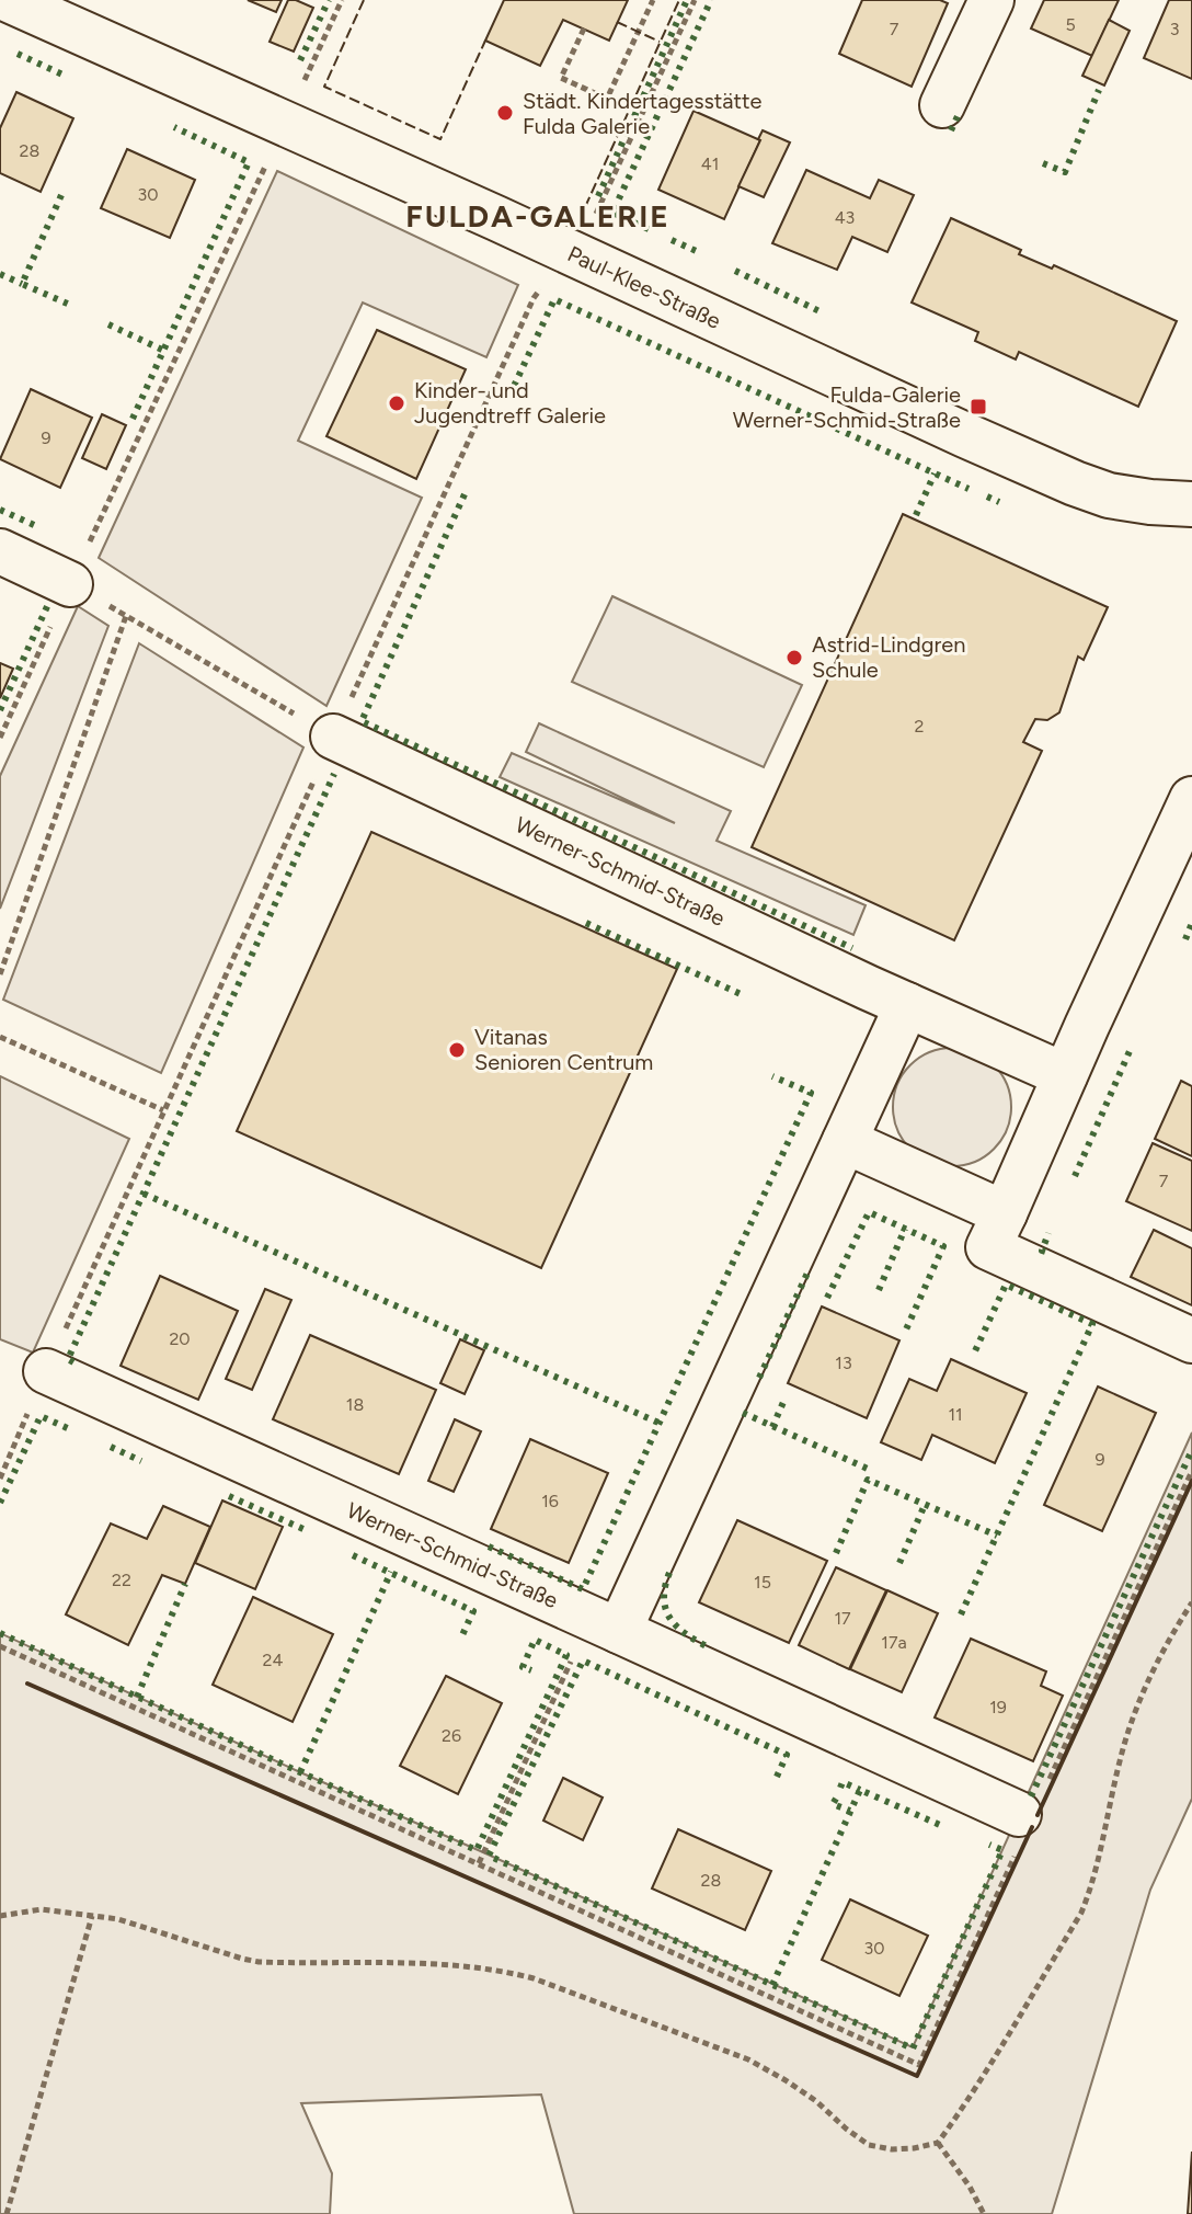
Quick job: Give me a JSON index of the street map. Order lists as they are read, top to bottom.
{
  "streets": {
    "street": ["Paul-Klee-Straße", "Werner-Schmid-Straße"]
  },
  "districts": ["FULDA-GALERIE"],
  "places": {
    "other": [
      "Städt. Kindertagesstätte Fulda Galerie",
      "Kinder- und Jugendtreff Galerie",
      "Astrid-Lindgren Schule",
      "Vitanas Senioren Centrum"
    ],
    "transit": ["Fulda-Galerie Werner-Schmid-Straße"]
  },
  "house_numbers": [
    "5",
    "7",
    "3",
    "28",
    "41",
    "30",
    "43",
    "9",
    "2",
    "7",
    "20",
    "13",
    "18",
    "11",
    "9",
    "16",
    "22",
    "15",
    "17",
    "17a",
    "24",
    "19",
    "26",
    "28",
    "30"
  ]
}
